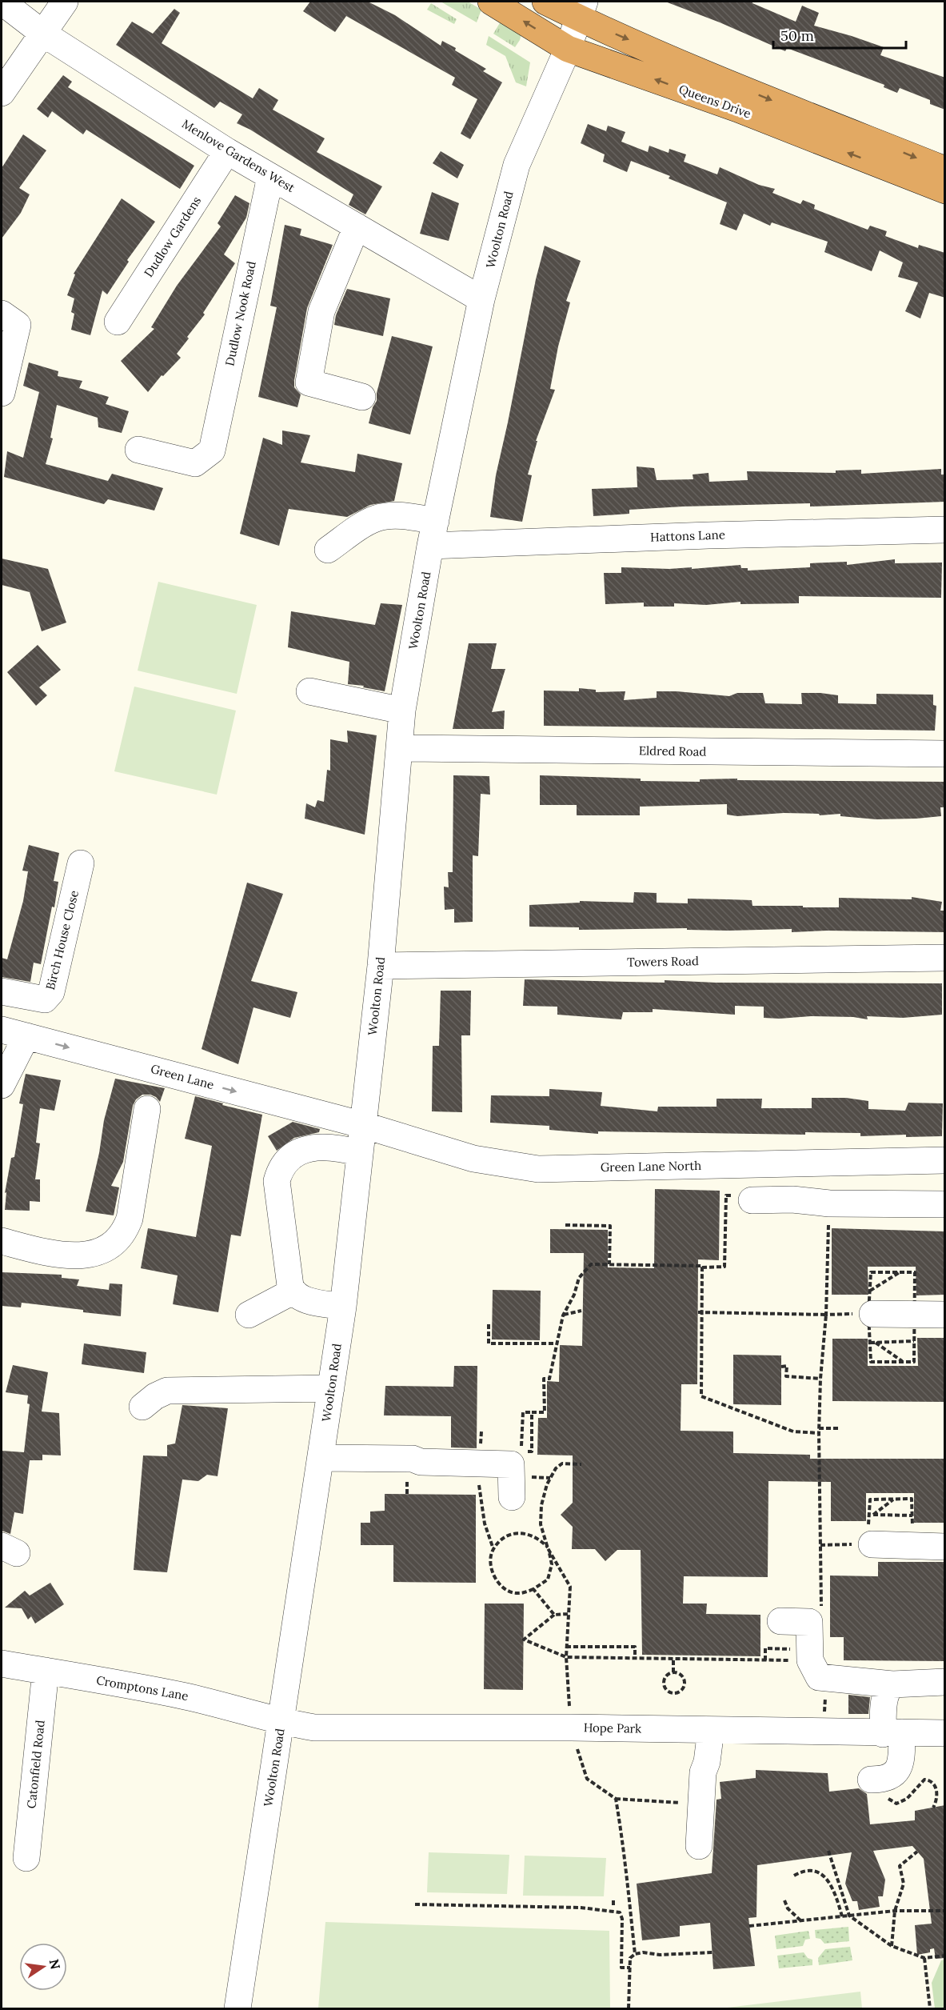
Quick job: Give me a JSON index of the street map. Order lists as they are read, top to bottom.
{
  "streets": {
    "highway": ["Queens Drive"],
    "street": [
      "Menlove Gardens West",
      "Woolton Road",
      "Dudlow Gardens",
      "Dudlow Nook Road",
      "Hattons Lane",
      "Eldred Road",
      "Birch House Close",
      "Towers Road",
      "Green Lane",
      "Green Lane North",
      "Cromptons Lane",
      "Hope Park",
      "Catonfield Road"
    ]
  },
  "crossings": [
    ["Queens Drive", "Woolton Road"],
    ["Menlove Gardens West", "Woolton Road"],
    ["Menlove Gardens West", "Dudlow Gardens"],
    ["Menlove Gardens West", "Dudlow Nook Road"],
    ["Woolton Road", "Hattons Lane"],
    ["Woolton Road", "Eldred Road"],
    ["Woolton Road", "Towers Road"],
    ["Woolton Road", "Green Lane"],
    ["Woolton Road", "Green Lane North"],
    ["Woolton Road", "Cromptons Lane"],
    ["Woolton Road", "Hope Park"],
    ["Green Lane", "Green Lane North"],
    ["Cromptons Lane", "Hope Park"],
    ["Cromptons Lane", "Catonfield Road"]
  ],
  "one_way": ["Green Lane"],
  "scale_bar": "50 m",
  "north": "right"
}
